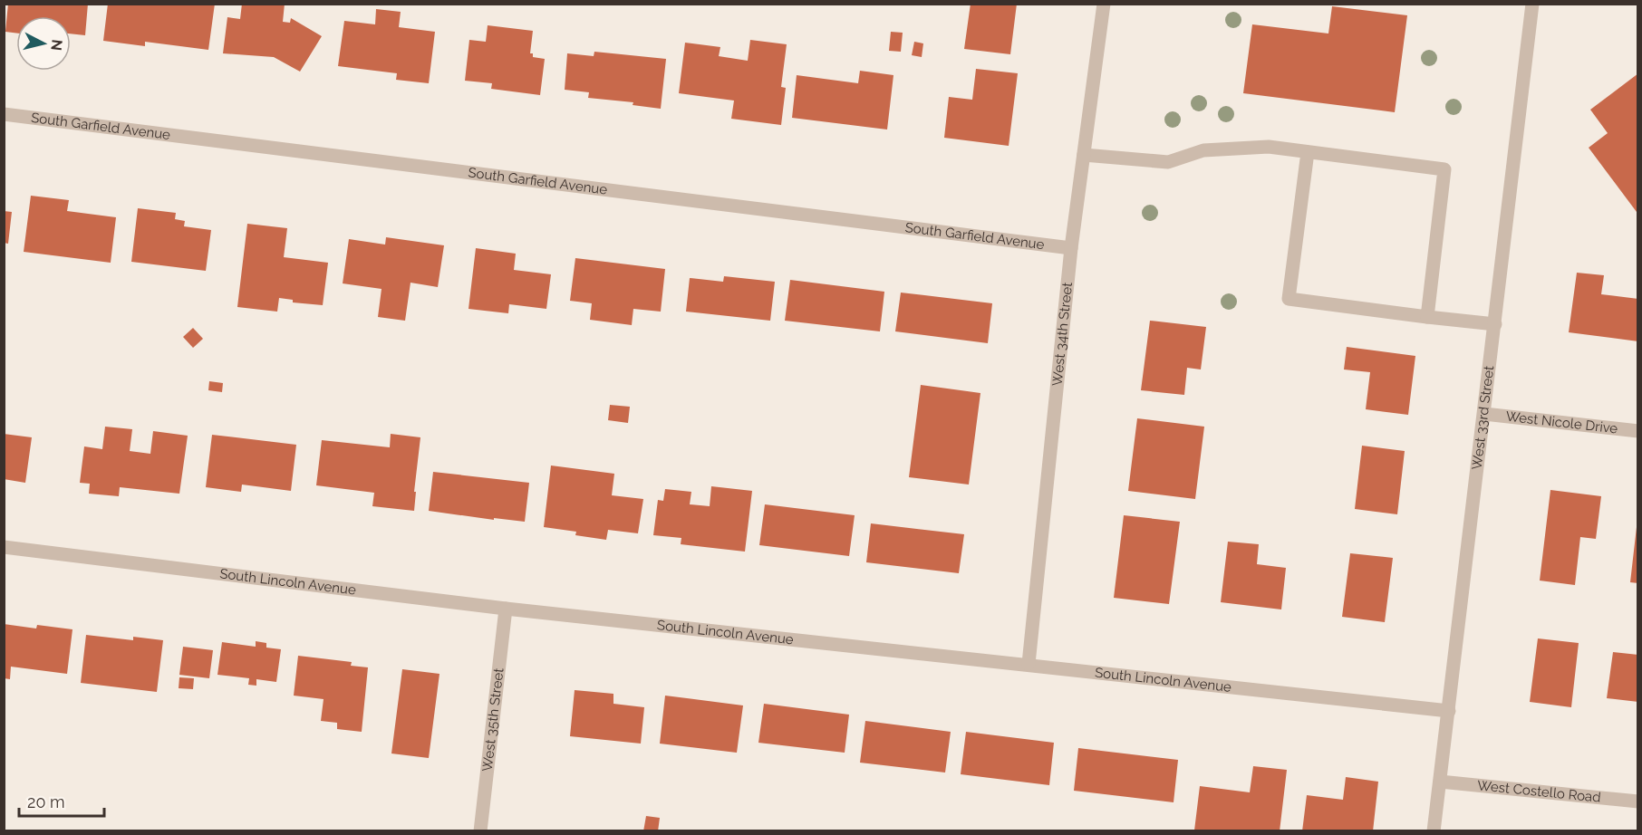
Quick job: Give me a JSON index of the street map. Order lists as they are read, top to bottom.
{
  "streets": {
    "street": [
      "South Garfield Avenue",
      "West 34th Street",
      "West 33rd Street",
      "West Nicole Drive",
      "South Lincoln Avenue",
      "West 35th Street",
      "West Costello Road"
    ]
  },
  "crossings": [
    ["South Garfield Avenue", "West 34th Street"],
    ["West 34th Street", "South Lincoln Avenue"],
    ["West 33rd Street", "West Nicole Drive"],
    ["West 33rd Street", "South Lincoln Avenue"],
    ["West 33rd Street", "West Costello Road"],
    ["South Lincoln Avenue", "West 35th Street"]
  ],
  "scale_bar": "20 m",
  "north": "right"
}
